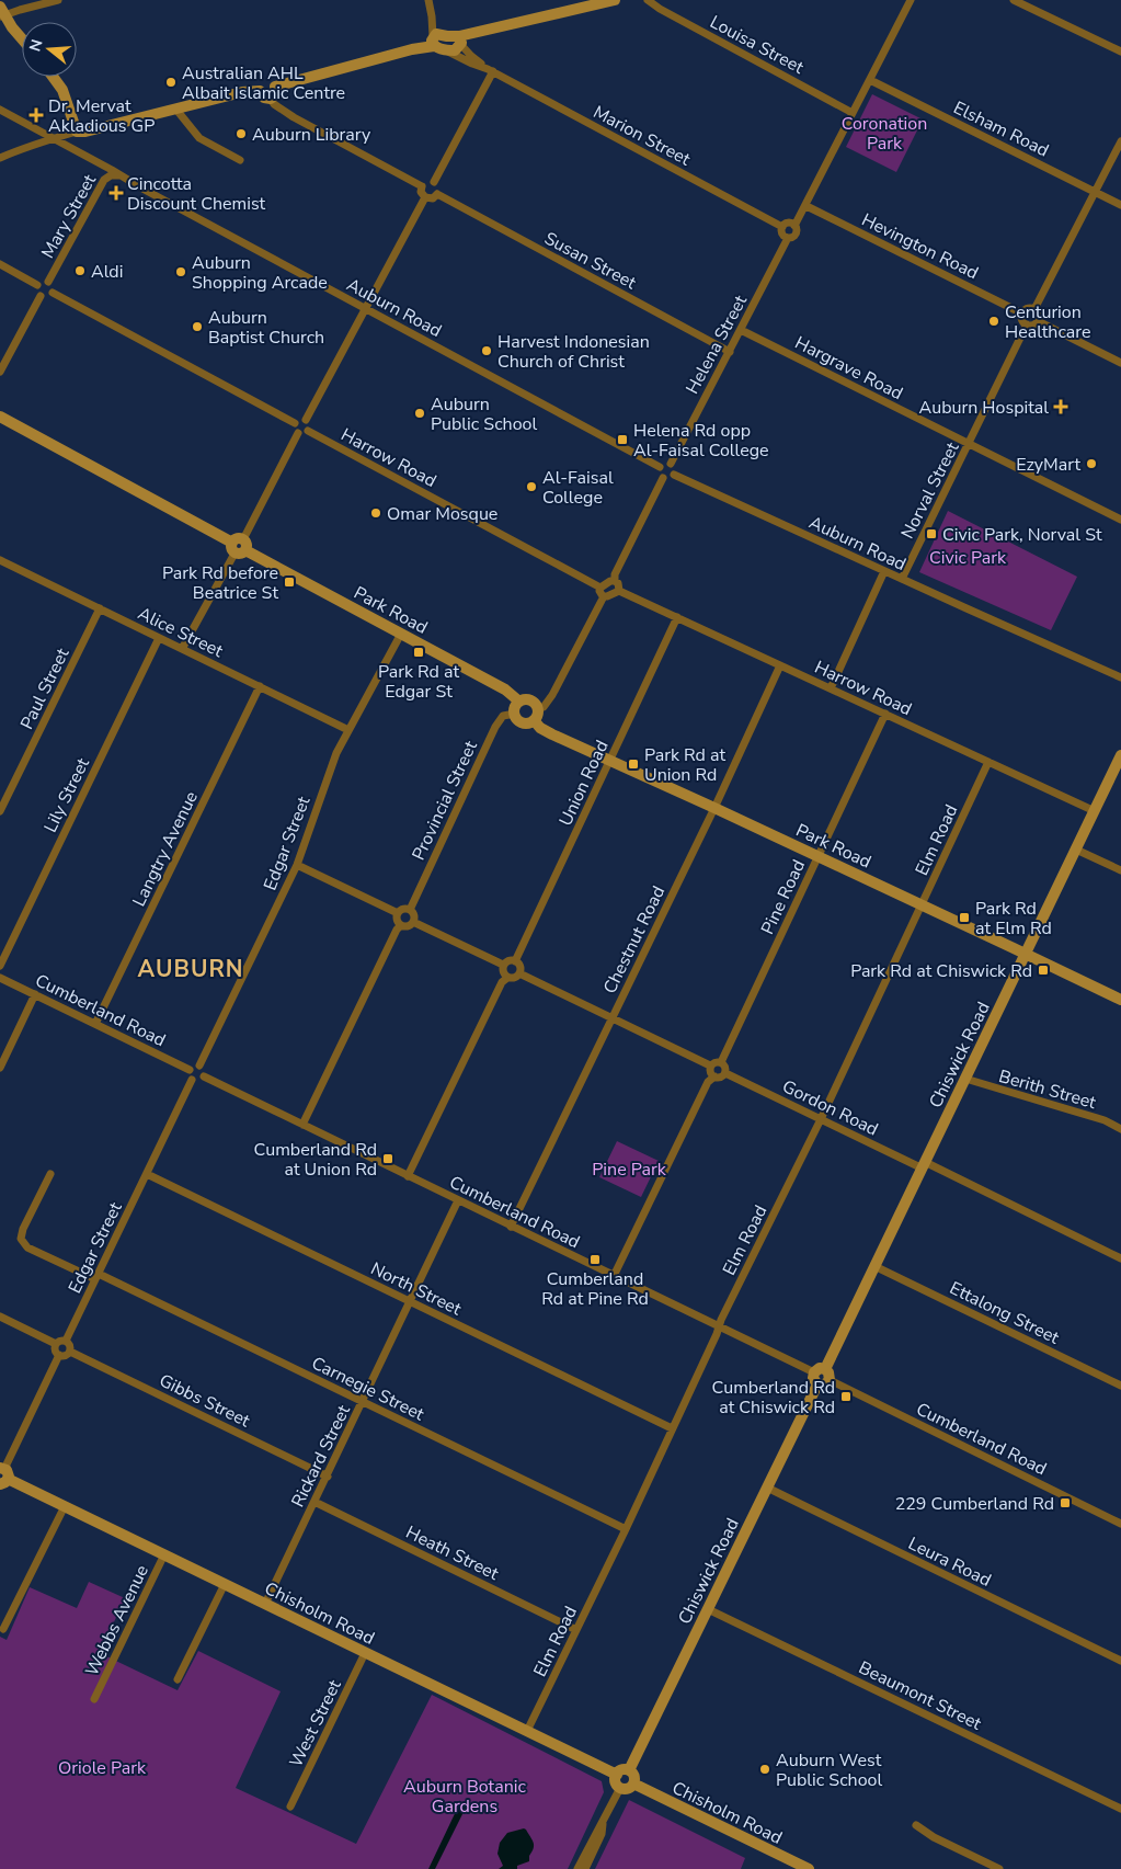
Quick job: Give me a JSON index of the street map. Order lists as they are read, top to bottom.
{
  "streets": {
    "street": [
      "Louisa Street",
      "Elsham Road",
      "Marion Street",
      "Mary Street",
      "Hevington Road",
      "Susan Street",
      "Auburn Road",
      "Helena Street",
      "Hargrave Road",
      "Harrow Road",
      "Norval Street",
      "Park Road",
      "Alice Street",
      "Paul Street",
      "Union Road",
      "Lily Street",
      "Provincial Street",
      "Elm Road",
      "Edgar Street",
      "Langtry Avenue",
      "Pine Road",
      "Chestnut Road",
      "Cumberland Road",
      "Chiswick Road",
      "Berith Street",
      "Gordon Road",
      "North Street",
      "Ettalong Street",
      "Carnegie Street",
      "Gibbs Street",
      "Rickard Street",
      "Heath Street",
      "Leura Road",
      "Chisholm Road",
      "Webbs Avenue",
      "Beaumont Street",
      "West Street"
    ]
  },
  "crossings": [
    ["Marion Street", "Helena Street"],
    ["Mary Street", "Auburn Road"],
    ["Hevington Road", "Norval Street"],
    ["Susan Street", "Helena Street"],
    ["Auburn Road", "Helena Street"],
    ["Auburn Road", "Norval Street"],
    ["Helena Street", "Hargrave Road"],
    ["Hargrave Road", "Norval Street"],
    ["Harrow Road", "Union Road"],
    ["Harrow Road", "Elm Road"],
    ["Harrow Road", "Pine Road"],
    ["Harrow Road", "Chestnut Road"],
    ["Harrow Road", "Chiswick Road"],
    ["Park Road", "Union Road"],
    ["Park Road", "Provincial Street"],
    ["Park Road", "Elm Road"],
    ["Park Road", "Edgar Street"],
    ["Park Road", "Pine Road"],
    ["Park Road", "Chestnut Road"],
    ["Park Road", "Chiswick Road"],
    ["Alice Street", "Paul Street"],
    ["Alice Street", "Lily Street"],
    ["Alice Street", "Edgar Street"],
    ["Alice Street", "Langtry Avenue"],
    ["Elm Road", "Cumberland Road"],
    ["Elm Road", "Gordon Road"],
    ["Elm Road", "North Street"],
    ["Elm Road", "Carnegie Street"],
    ["Elm Road", "Heath Street"],
    ["Elm Road", "Chisholm Road"],
    ["Edgar Street", "Cumberland Road"],
    ["Edgar Street", "North Street"],
    ["Edgar Street", "Carnegie Street"],
    ["Edgar Street", "Gibbs Street"],
    ["Langtry Avenue", "Cumberland Road"],
    ["Pine Road", "Gordon Road"],
    ["Chestnut Road", "Cumberland Road"],
    ["Cumberland Road", "Chiswick Road"],
    ["Cumberland Road", "Rickard Street"],
    ["Chiswick Road", "Berith Street"],
    ["Chiswick Road", "Gordon Road"],
    ["Chiswick Road", "Ettalong Street"],
    ["Chiswick Road", "Leura Road"],
    ["Chiswick Road", "Chisholm Road"],
    ["Chiswick Road", "Beaumont Street"],
    ["North Street", "Rickard Street"],
    ["Carnegie Street", "Rickard Street"],
    ["Gibbs Street", "Rickard Street"],
    ["Rickard Street", "Heath Street"],
    ["Rickard Street", "Chisholm Road"],
    ["Chisholm Road", "Webbs Avenue"],
    ["Chisholm Road", "West Street"]
  ],
  "districts": ["AUBURN"],
  "parks": [
    "Coronation Park",
    "Civic Park",
    "Pine Park",
    "Oriole Park",
    "Auburn Botanic Gardens"
  ],
  "places": {
    "other": [
      "Australian AHL Albait Islamic Centre",
      "Auburn Library",
      "Aldi",
      "Auburn Shopping Arcade",
      "Centurion Healthcare",
      "Auburn Baptist Church",
      "Harvest Indonesian Church of Christ",
      "Auburn Public School",
      "EzyMart",
      "Al-Faisal College",
      "Omar Mosque",
      "Auburn West Public School"
    ],
    "health": ["Dr. Mervat Akladious GP", "Cincotta Discount Chemist", "Auburn Hospital"],
    "transit": [
      "Helena Rd opp Al-Faisal College",
      "Civic Park, Norval St",
      "Park Rd before Beatrice St",
      "Park Rd at Edgar St",
      "Park Rd at Union Rd",
      "Park Rd at Elm Rd",
      "Park Rd at Chiswick Rd",
      "Cumberland Rd at Union Rd",
      "Cumberland Rd at Pine Rd",
      "Cumberland Rd at Chiswick Rd",
      "229 Cumberland Rd"
    ]
  },
  "north": "left"
}
